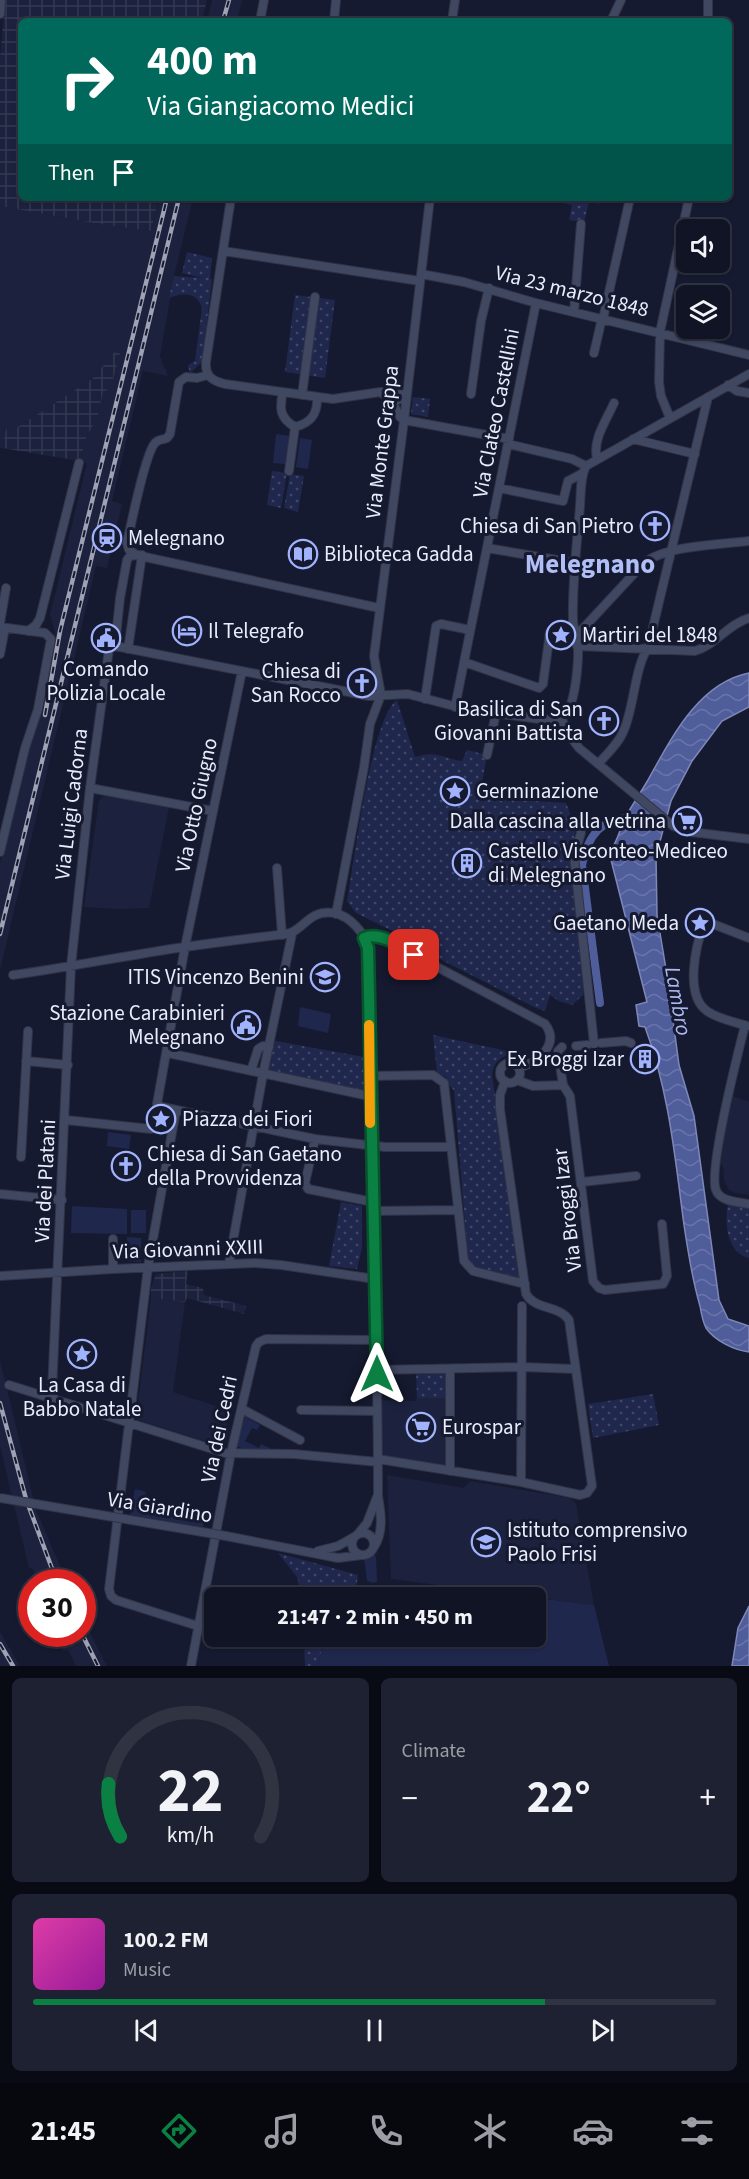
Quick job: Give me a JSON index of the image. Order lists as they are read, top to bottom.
{
  "streets": {
    "street": [
      "Via 23 marzo 1848",
      "Via Clateo Castellini",
      "Via Monte Grappa",
      "Via Luigi Cadorna",
      "Via Otto Giugno",
      "Via dei Platani",
      "Via Broggi Izar",
      "Via Giovanni XXIII",
      "Via dei Cedri",
      "Via Giardino"
    ]
  },
  "crossings": [
    ["Via 23 marzo 1848", "Via Clateo Castellini"],
    ["Via 23 marzo 1848", "Via Monte Grappa"],
    ["Via Luigi Cadorna", "Via dei Platani"],
    ["Via dei Platani", "Via Giovanni XXIII"]
  ],
  "districts": ["Melegnano"],
  "water": ["Lambro"],
  "places": {
    "church": [
      "Chiesa di San Pietro",
      "Chiesa di San Rocco",
      "Basilica di San Giovanni Battista",
      "Chiesa di San Gaetano della Provvidenza"
    ],
    "station": ["Melegnano"],
    "library": ["Biblioteca Gadda"],
    "hotel": ["Il Telegrafo"],
    "place": [
      "Martiri del 1848",
      "Germinazione",
      "Gaetano Meda",
      "Piazza dei Fiori",
      "La Casa di Babbo Natale"
    ],
    "public building": ["Comando Polizia Locale", "Stazione Carabinieri Melegnano"],
    "supermarket": ["Dalla cascina alla vetrina", "Eurospar"],
    "building": ["Castello Visconteo-Mediceo di Melegnano", "Ex Broggi Izar"],
    "school or university": ["ITIS Vincenzo Benini", "Istituto comprensivo Paolo Frisi"]
  },
  "page": {
    "turn": ["400 m", "Via Giangiacomo Medici"],
    "then": "Then",
    "limit": "30",
    "trip": "21:47 · 2 min · 450 m",
    "tile": "Climate",
    "heat": ["−", "22°", "+"],
    "song": ["100.2 FM", "Music"],
    "tabs": "21:45",
    "gauge": ["22", "km/h"]
  }
}
